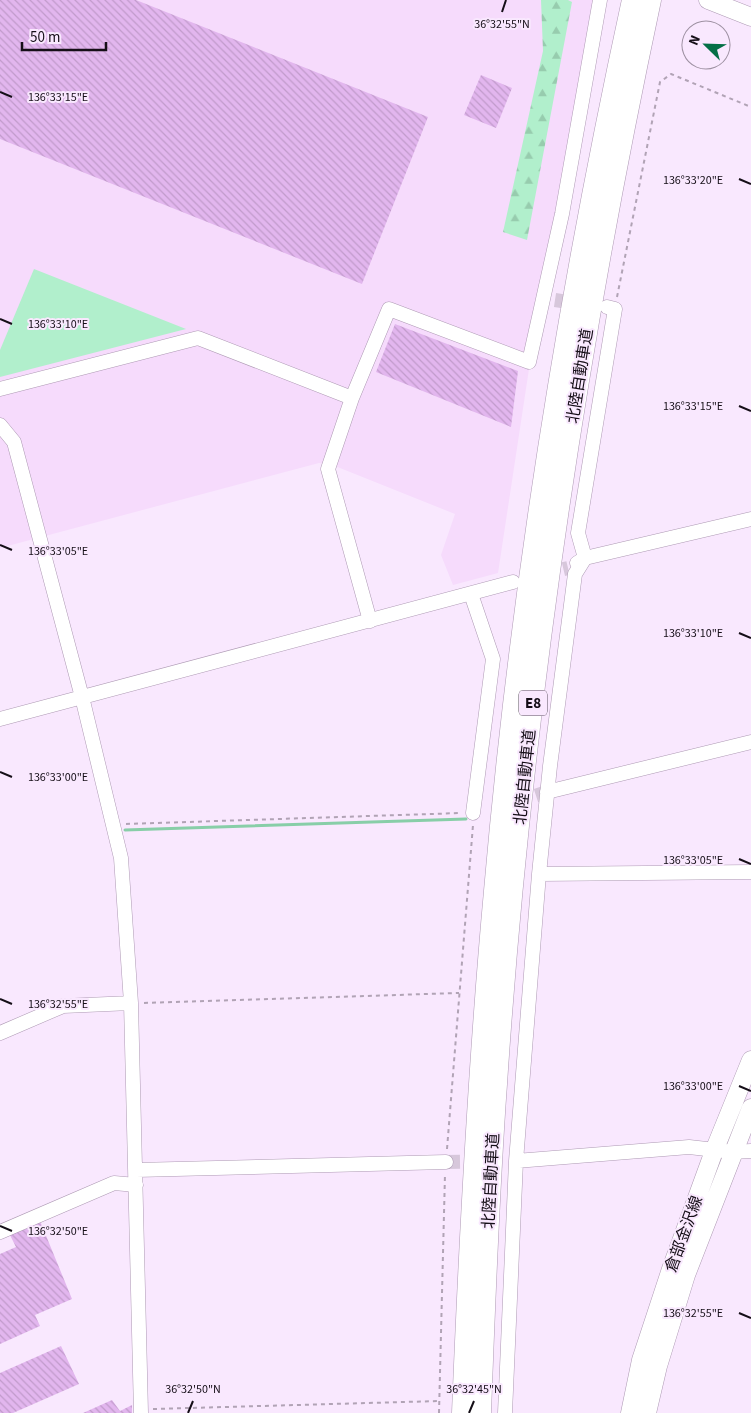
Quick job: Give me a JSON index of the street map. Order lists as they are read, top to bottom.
{
  "streets": {
    "highway": ["北陸自動車道", "E8"],
    "main road": ["倉部金沢線"]
  },
  "scale_bar": "50 m",
  "north": "top left",
  "coordinates": [
    "36°32'55\"N",
    "136°33'15\"E",
    "136°33'20\"E",
    "136°33'10\"E",
    "136°33'05\"E",
    "136°33'00\"E",
    "136°32'55\"E",
    "136°32'50\"E",
    "36°32'50\"N",
    "36°32'45\"N"
  ]
}
